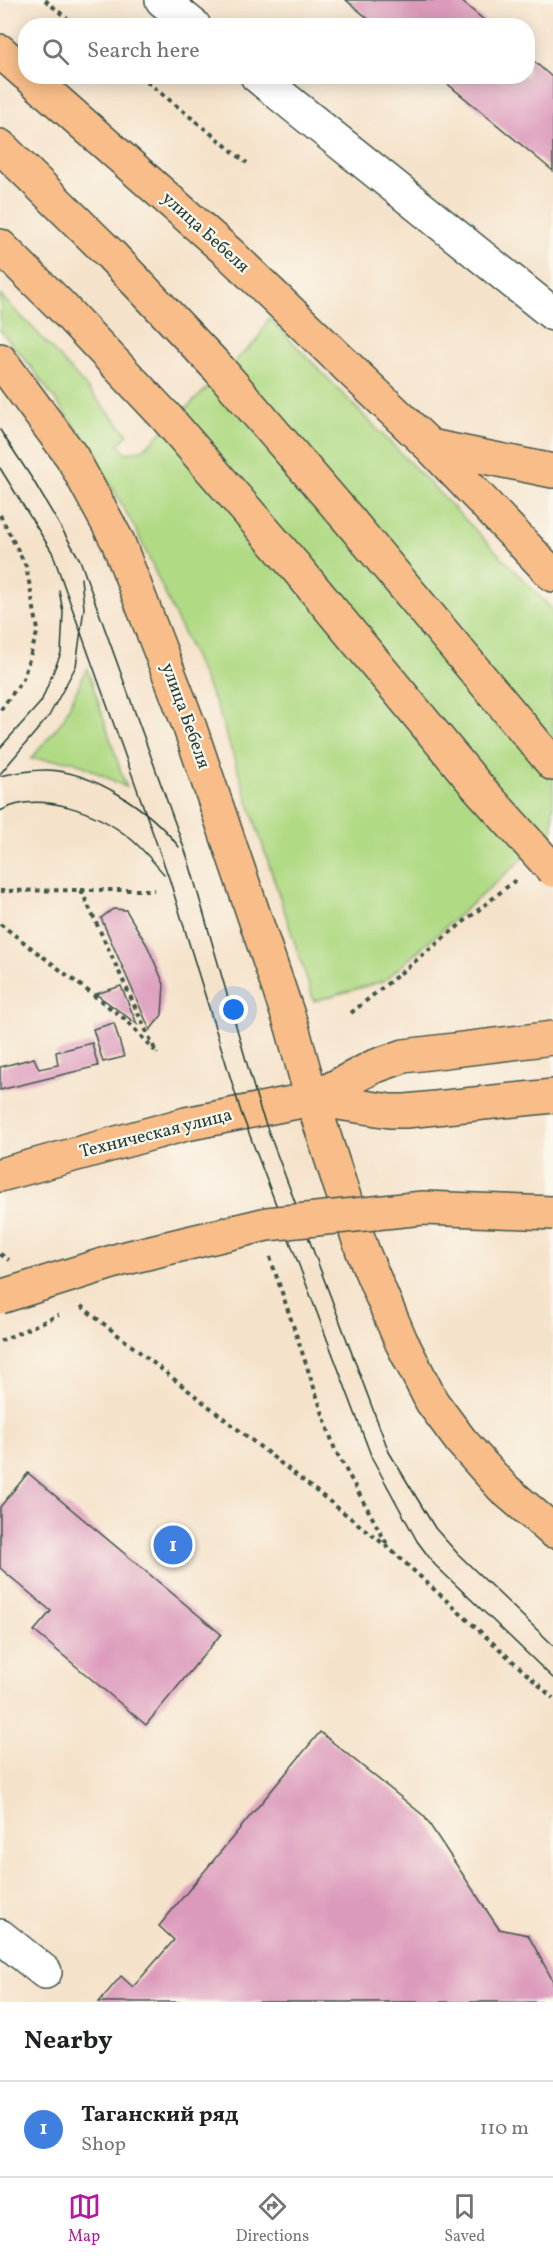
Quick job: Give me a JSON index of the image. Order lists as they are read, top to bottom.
{
  "streets": {
    "main road": ["улица Бебеля", "Техническая улица"]
  },
  "crossings": [
    ["улица Бебеля", "Техническая улица"]
  ],
  "page": {
    "search": "Search here",
    "pins": "1",
    "heading": "Nearby",
    "list": [
      {
        "mark": "1",
        "name": "Таганский ряд",
        "note": "Shop",
        "value": "110 m"
      }
    ],
    "nav": ["Map", "Directions", "Saved"]
  }
}
